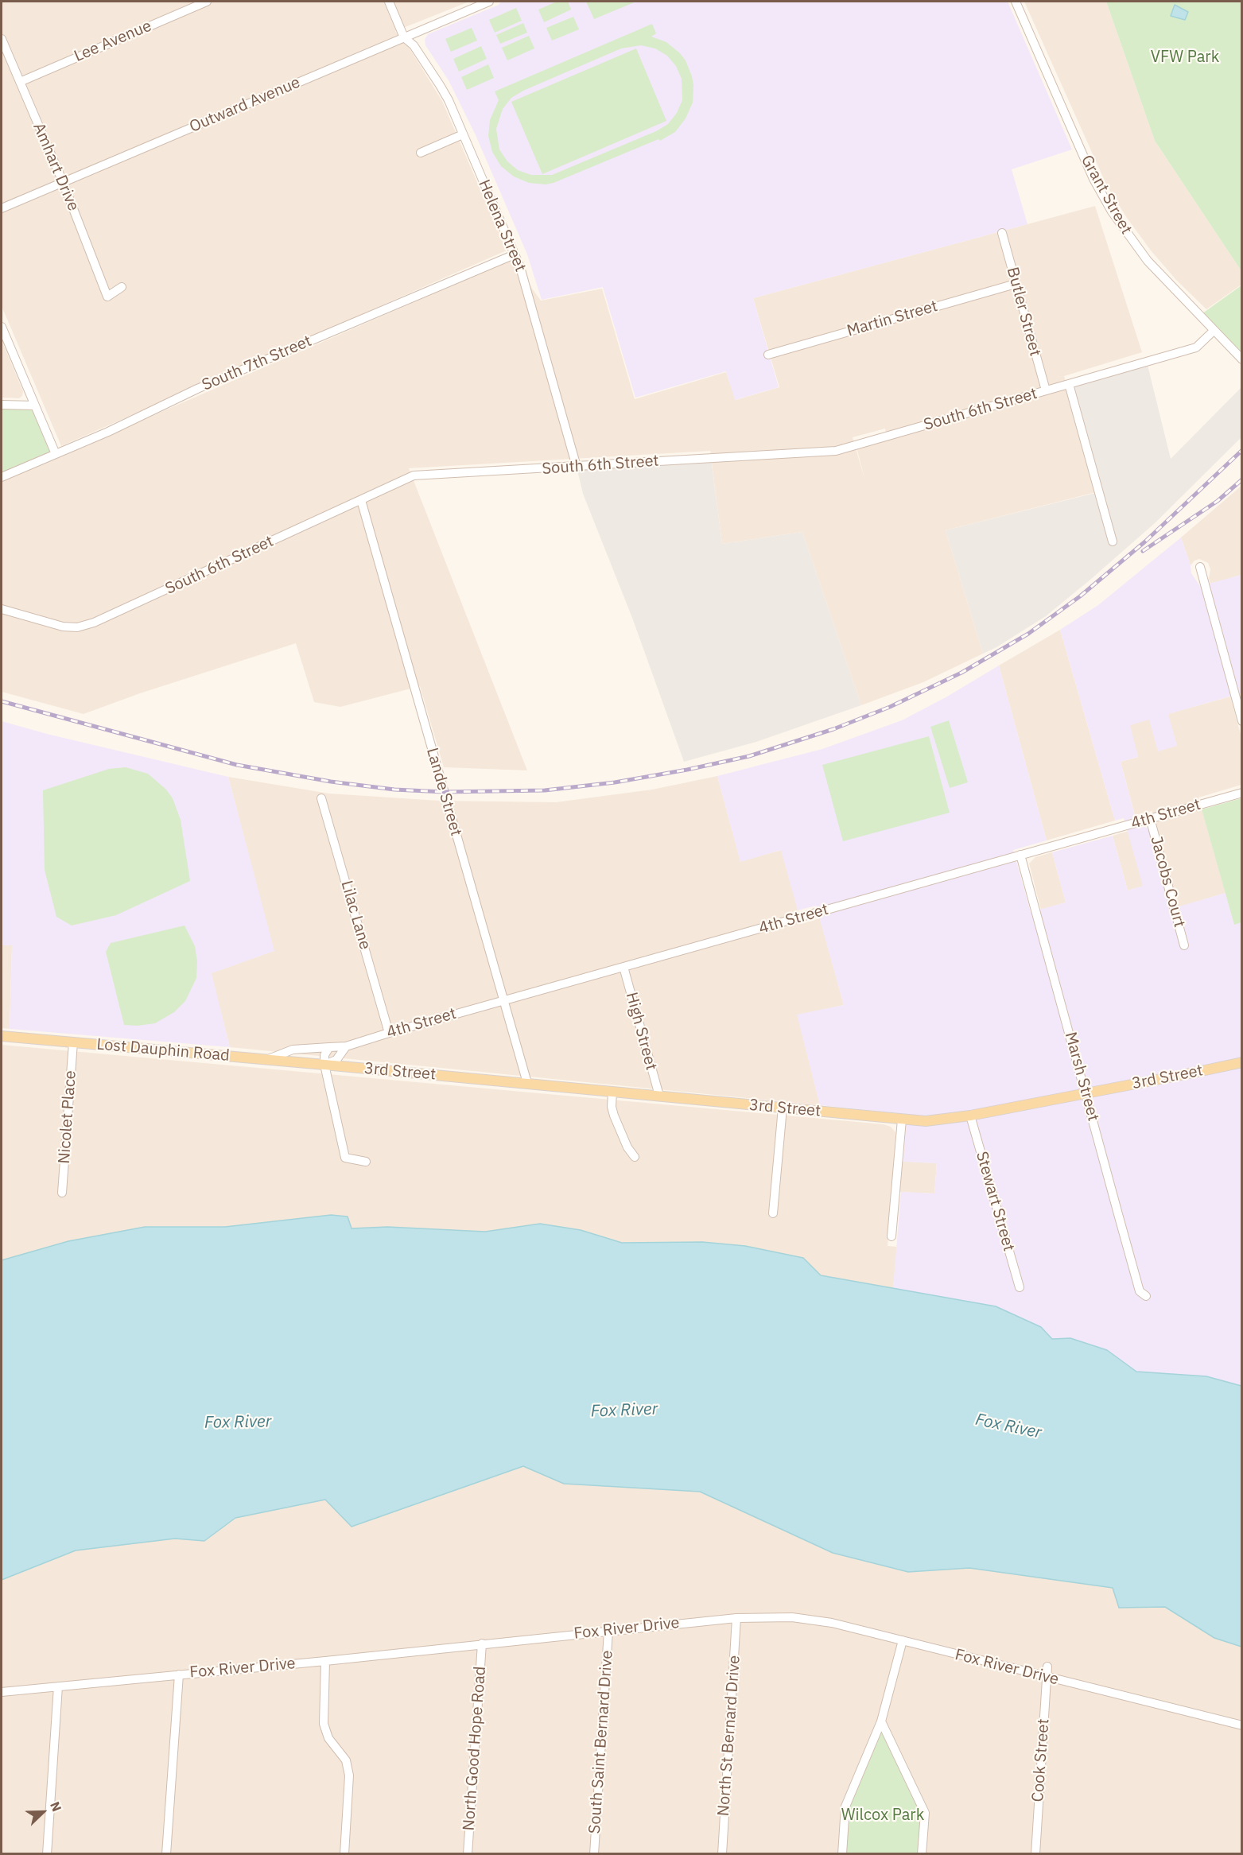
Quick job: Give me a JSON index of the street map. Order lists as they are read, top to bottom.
{
  "streets": {
    "main road": ["Lost Dauphin Road", "3rd Street"],
    "street": [
      "Lee Avenue",
      "Outward Avenue",
      "Amhart Drive",
      "Grant Street",
      "Helena Street",
      "Butler Street",
      "Martin Street",
      "South 7th Street",
      "South 6th Street",
      "Lande Street",
      "4th Street",
      "Jacobs Court",
      "Lilac Lane",
      "High Street",
      "Marsh Street",
      "Nicolet Place",
      "Stewart Street",
      "Fox River Drive",
      "North St Bernard Drive",
      "South Saint Bernard Drive",
      "North Good Hope Road",
      "Cook Street"
    ]
  },
  "crossings": [
    ["Lee Avenue", "Amhart Drive"],
    ["Outward Avenue", "Amhart Drive"],
    ["Outward Avenue", "Helena Street"],
    ["Grant Street", "South 6th Street"],
    ["Helena Street", "South 7th Street"],
    ["Helena Street", "South 6th Street"],
    ["Butler Street", "Martin Street"],
    ["Butler Street", "South 6th Street"],
    ["South 6th Street", "Lande Street"],
    ["Lande Street", "4th Street"],
    ["Lande Street", "3rd Street"],
    ["4th Street", "Jacobs Court"],
    ["4th Street", "Lilac Lane"],
    ["4th Street", "High Street"],
    ["4th Street", "Lost Dauphin Road"],
    ["4th Street", "3rd Street"],
    ["4th Street", "Marsh Street"],
    ["High Street", "3rd Street"],
    ["Lost Dauphin Road", "3rd Street"],
    ["Lost Dauphin Road", "Nicolet Place"],
    ["3rd Street", "Marsh Street"],
    ["3rd Street", "Stewart Street"],
    ["Fox River Drive", "North St Bernard Drive"],
    ["Fox River Drive", "South Saint Bernard Drive"],
    ["Fox River Drive", "North Good Hope Road"],
    ["Fox River Drive", "Cook Street"]
  ],
  "water": ["Fox River"],
  "parks": ["VFW Park", "Wilcox Park"],
  "north": "top right"
}
